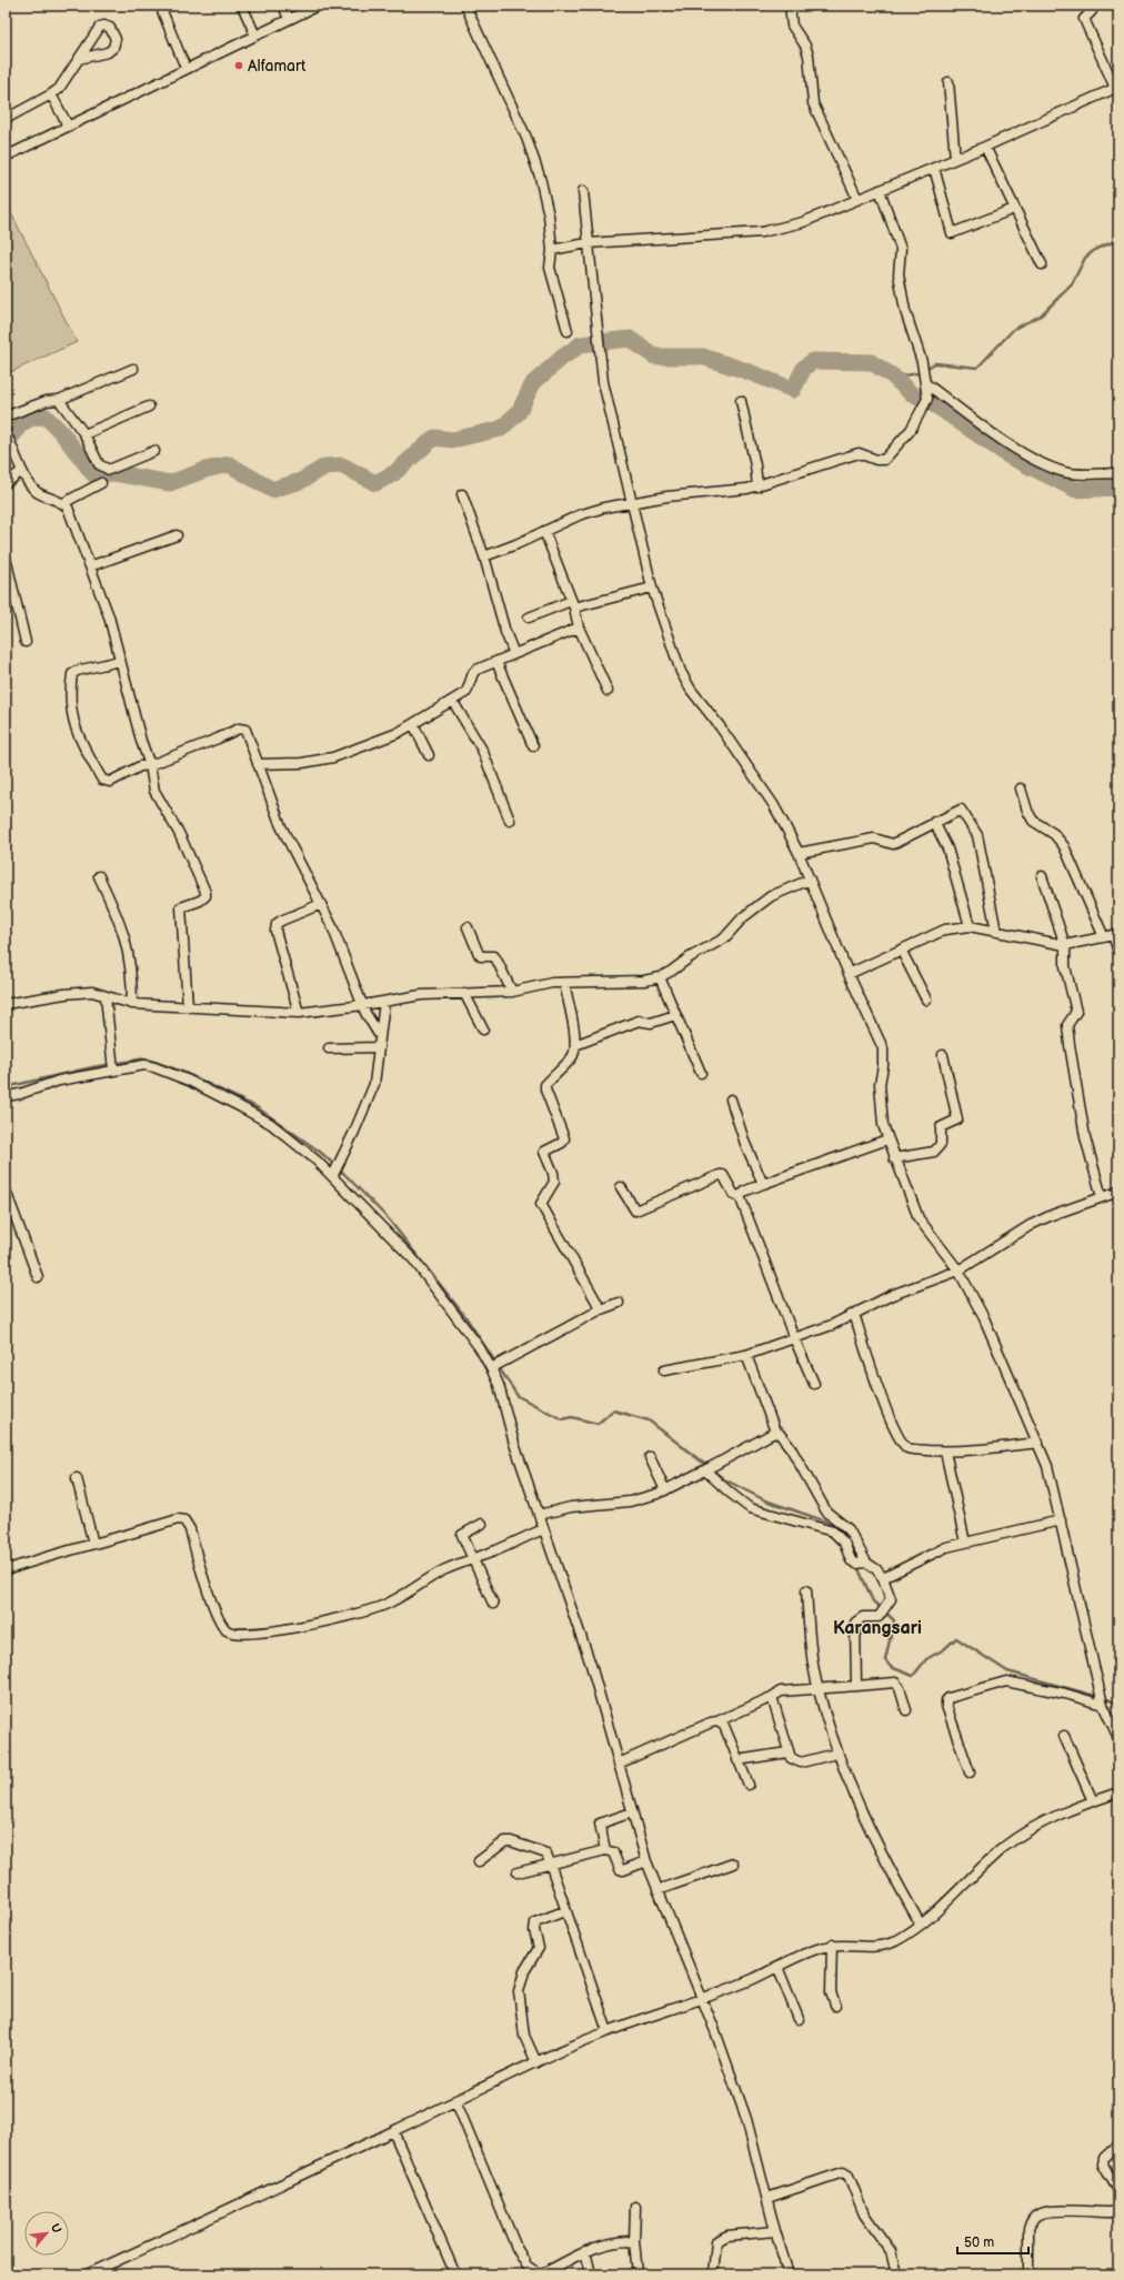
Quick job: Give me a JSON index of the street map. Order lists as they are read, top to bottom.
{
  "districts": ["Karangsari"],
  "places": ["Alfamart"],
  "scale_bar": "50 m",
  "north": "top right"
}
